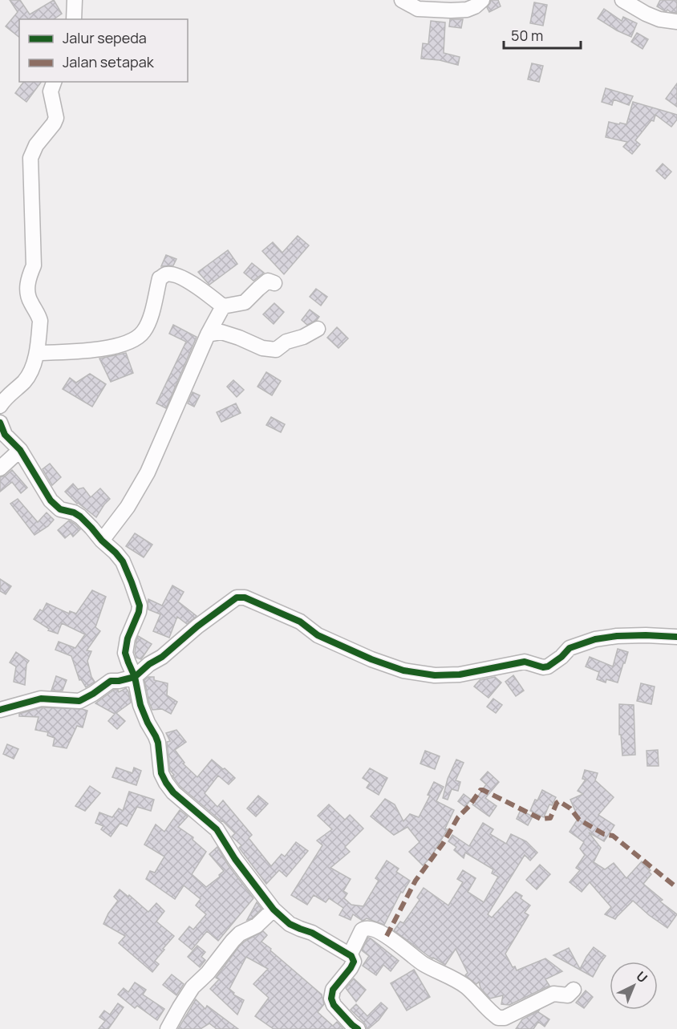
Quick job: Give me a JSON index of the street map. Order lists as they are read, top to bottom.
{
  "legend": ["Jalur sepeda", "Jalan setapak"],
  "scale_bar": "50 m",
  "north": "top right"
}
